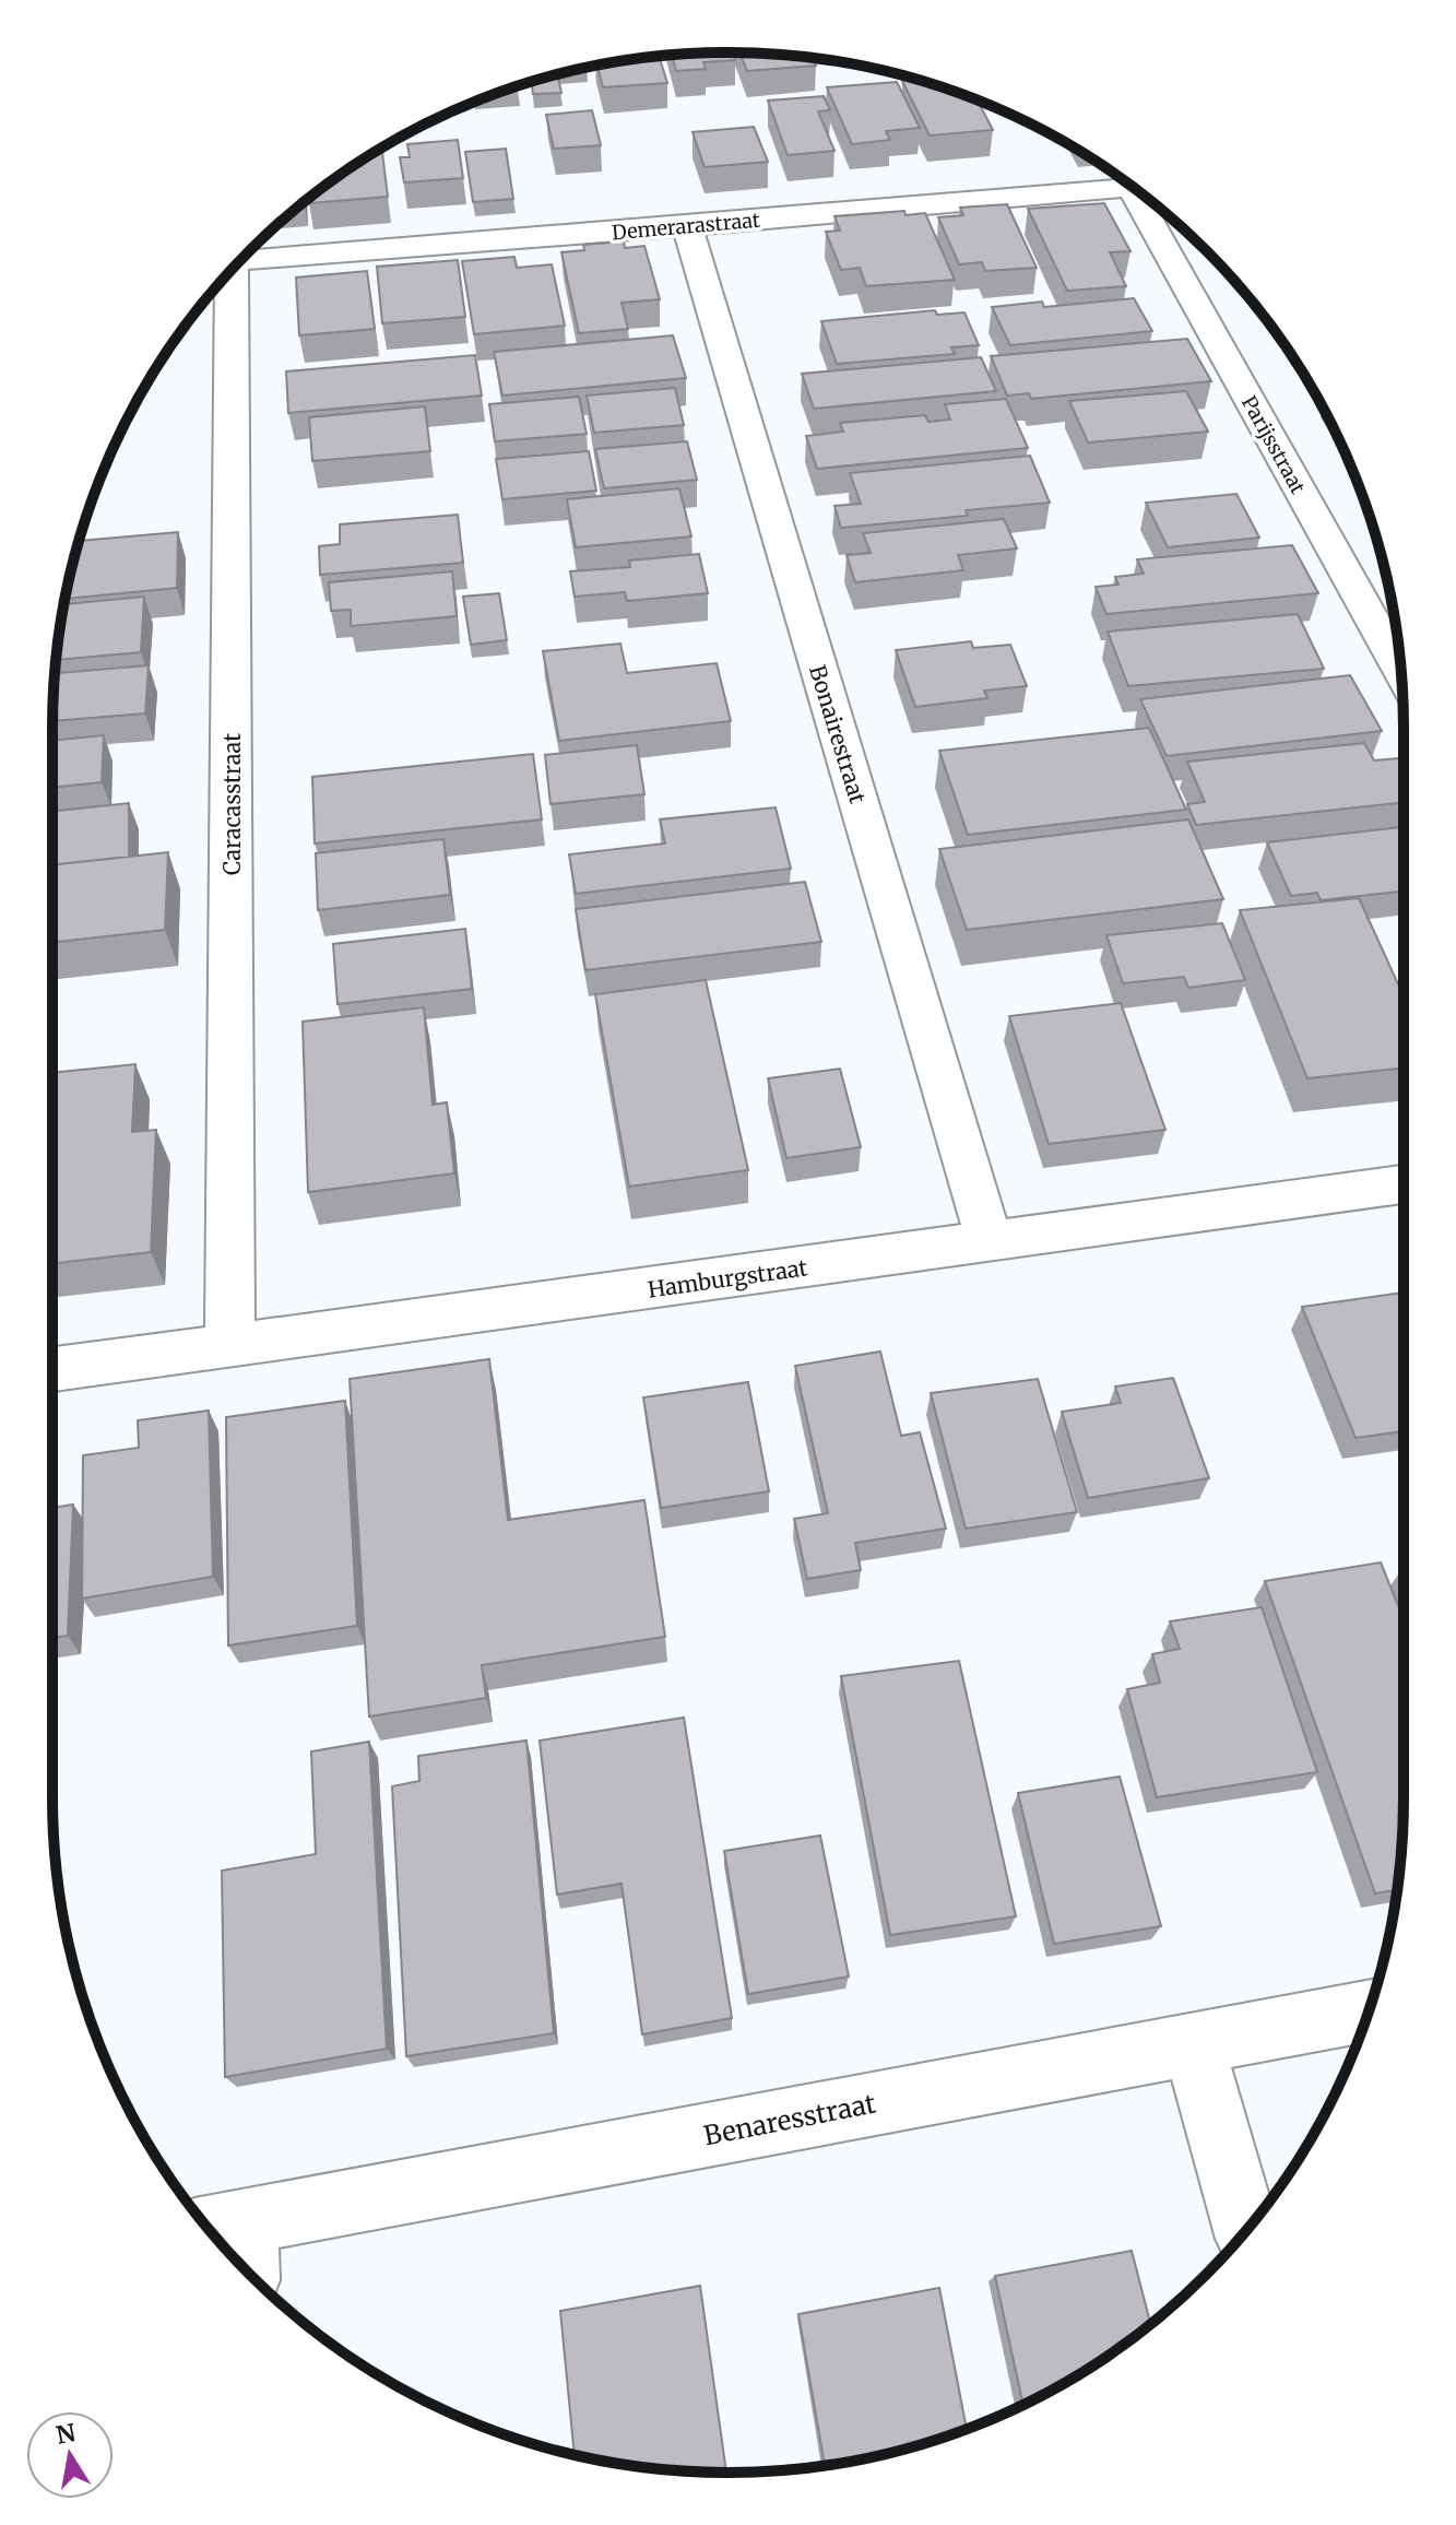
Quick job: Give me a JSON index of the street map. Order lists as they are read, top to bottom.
{
  "streets": {
    "street": [
      "Demerarastraat",
      "Parijsstraat",
      "Bonairestraat",
      "Caracasstraat",
      "Hamburgstraat",
      "Benaresstraat"
    ]
  },
  "crossings": [
    ["Demerarastraat", "Bonairestraat"],
    ["Bonairestraat", "Hamburgstraat"],
    ["Caracasstraat", "Hamburgstraat"]
  ],
  "north": "top"
}
